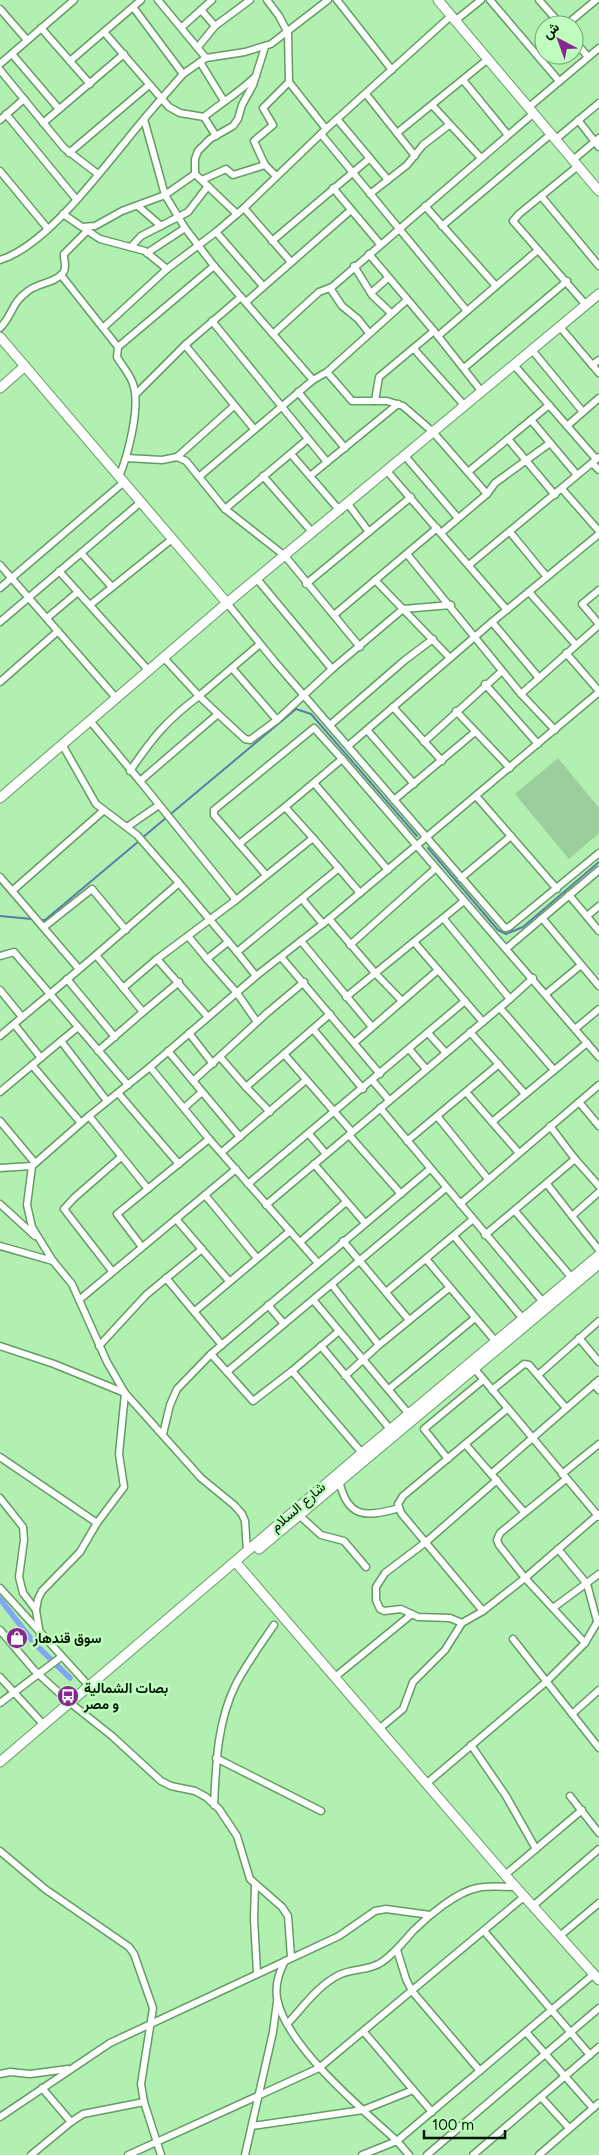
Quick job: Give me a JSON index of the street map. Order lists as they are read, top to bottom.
{
  "streets": {
    "street": ["شارع السلام"]
  },
  "places": {
    "shop": ["سوق قندهار"],
    "bus stop": ["بصات الشمالية و مصر"]
  },
  "scale_bar": "100 m",
  "north": "top left"
}
